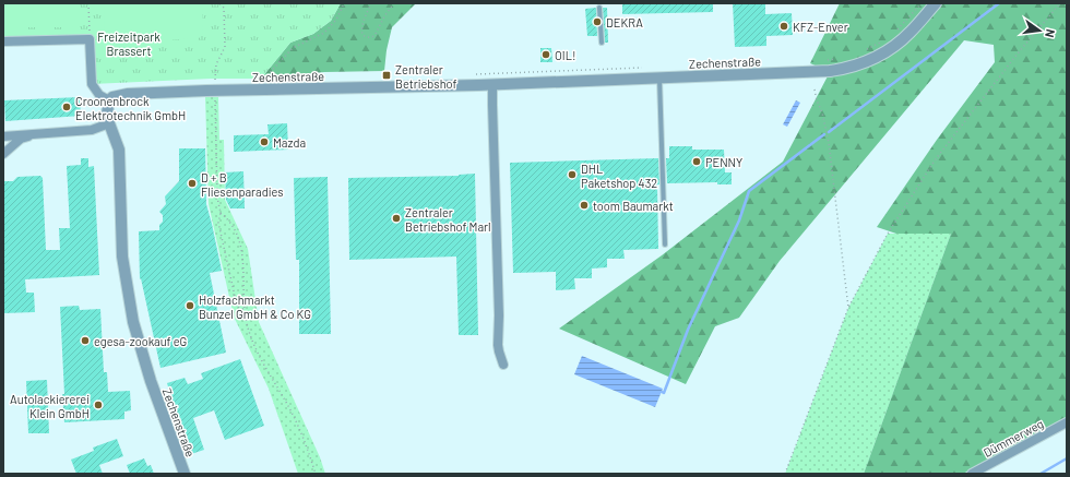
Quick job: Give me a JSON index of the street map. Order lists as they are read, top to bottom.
{
  "streets": {
    "street": ["Zechenstraße", "Dümmerweg"]
  },
  "parks": ["Freizeitpark Brassert"],
  "places": {
    "other": [
      "DEKRA",
      "KFZ-Enver",
      "OIL!",
      "Croonenbrock Elektrotechnik GmbH",
      "Mazda",
      "PENNY",
      "DHL Paketshop 432",
      "D + B Fliesenparadies",
      "toom Baumarkt",
      "Zentraler Betriebshof Marl",
      "Holzfachmarkt Bunzel GmbH & Co KG",
      "egesa-zookauf eG",
      "Autolackiererei Klein GmbH"
    ],
    "transit": ["Zentraler Betriebshof"]
  },
  "north": "right"
}
